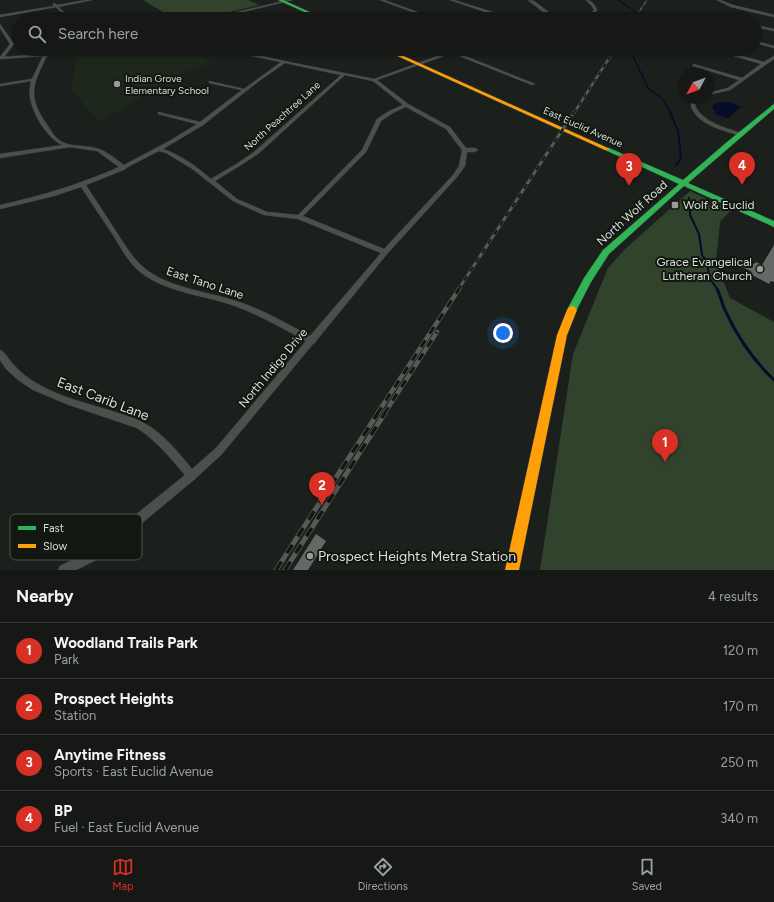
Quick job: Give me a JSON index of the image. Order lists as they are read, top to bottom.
{
  "streets": {
    "main road": ["East Euclid Avenue", "North Wolf Road"],
    "street": [
      "North Peachtree Lane",
      "East Tano Lane",
      "North Indigo Drive",
      "East Carib Lane"
    ]
  },
  "crossings": [
    ["East Euclid Avenue", "North Wolf Road"],
    ["East Tano Lane", "North Indigo Drive"],
    ["North Indigo Drive", "East Carib Lane"]
  ],
  "places": {
    "other": ["Indian Grove Elementary School", "Grace Evangelical Lutheran Church", "Prospect Heights Metra Station"],
    "transit": ["Wolf & Euclid"]
  },
  "legend": ["Fast", "Slow"],
  "north": "bottom left",
  "page": {
    "search": "Search here",
    "pins": [
      "4",
      "3",
      "1",
      "2"
    ],
    "heading": ["Nearby", "4 results"],
    "list": [
      {
        "mark": "1",
        "name": "Woodland Trails Park",
        "note": "Park",
        "value": "120 m"
      },
      {
        "mark": "2",
        "name": "Prospect Heights",
        "note": "Station",
        "value": "170 m"
      },
      {
        "mark": "3",
        "name": "Anytime Fitness",
        "note": "Sports · East Euclid Avenue",
        "value": "250 m"
      },
      {
        "mark": "4",
        "name": "BP",
        "note": "Fuel · East Euclid Avenue",
        "value": "340 m"
      }
    ],
    "nav": ["Map", "Directions", "Saved"]
  }
}
